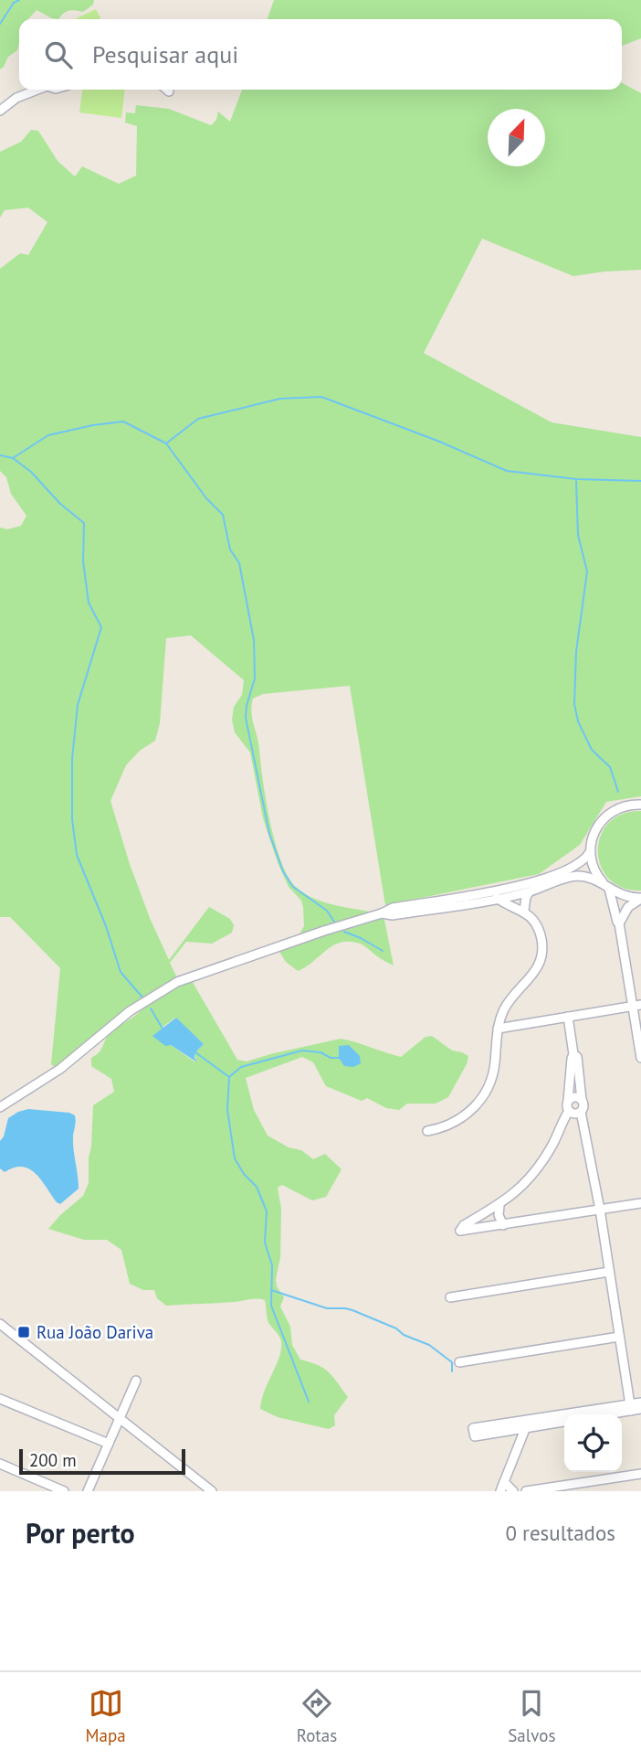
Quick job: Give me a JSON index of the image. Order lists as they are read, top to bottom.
{
  "places": {
    "transit": ["Rua João Dariva"]
  },
  "scale_bar": "200 m",
  "north": "top right",
  "page": {
    "search": "Pesquisar aqui",
    "scale": "200 m",
    "heading": ["Por perto", "0 resultados"],
    "nav": ["Mapa", "Rotas", "Salvos"]
  }
}
